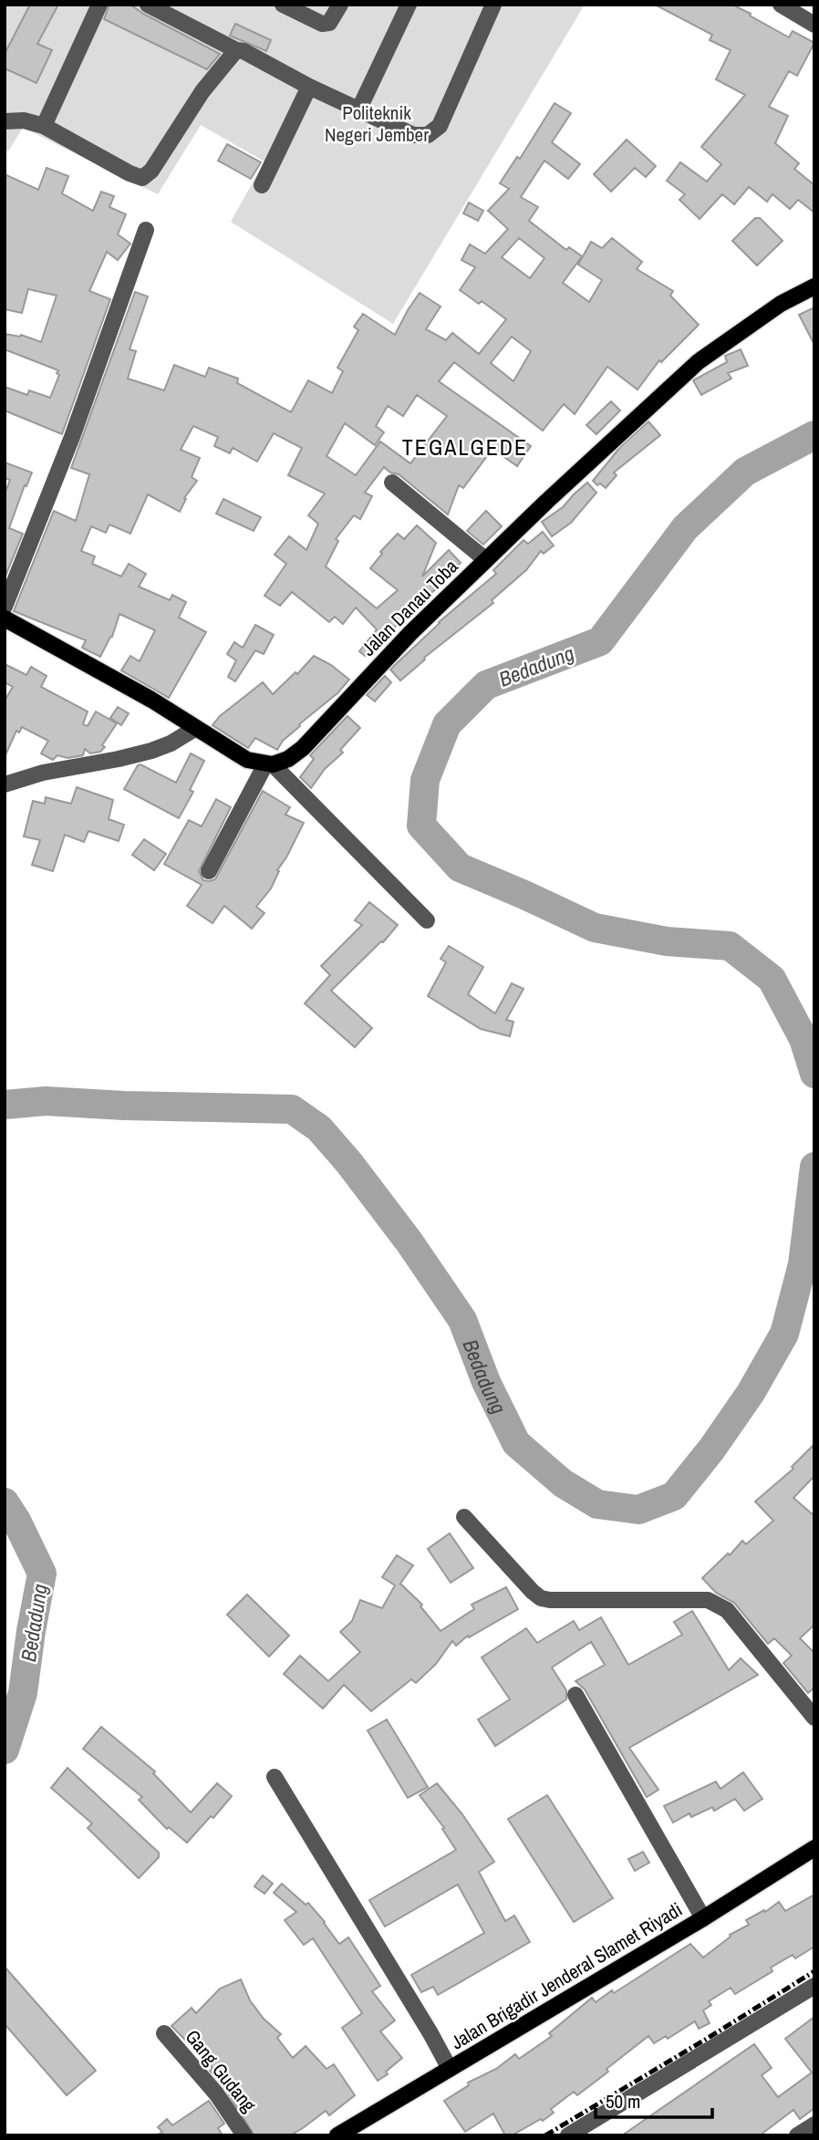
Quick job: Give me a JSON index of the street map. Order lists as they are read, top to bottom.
{
  "streets": {
    "main road": ["Jalan Danau Toba", "Jalan Brigadir Jenderal Slamet Riyadi"],
    "street": ["Gang Gudang"]
  },
  "districts": ["TEGALGEDE"],
  "water": ["Bedadung"],
  "parks": ["Politeknik Negeri Jember"],
  "scale_bar": "50 m"
}
